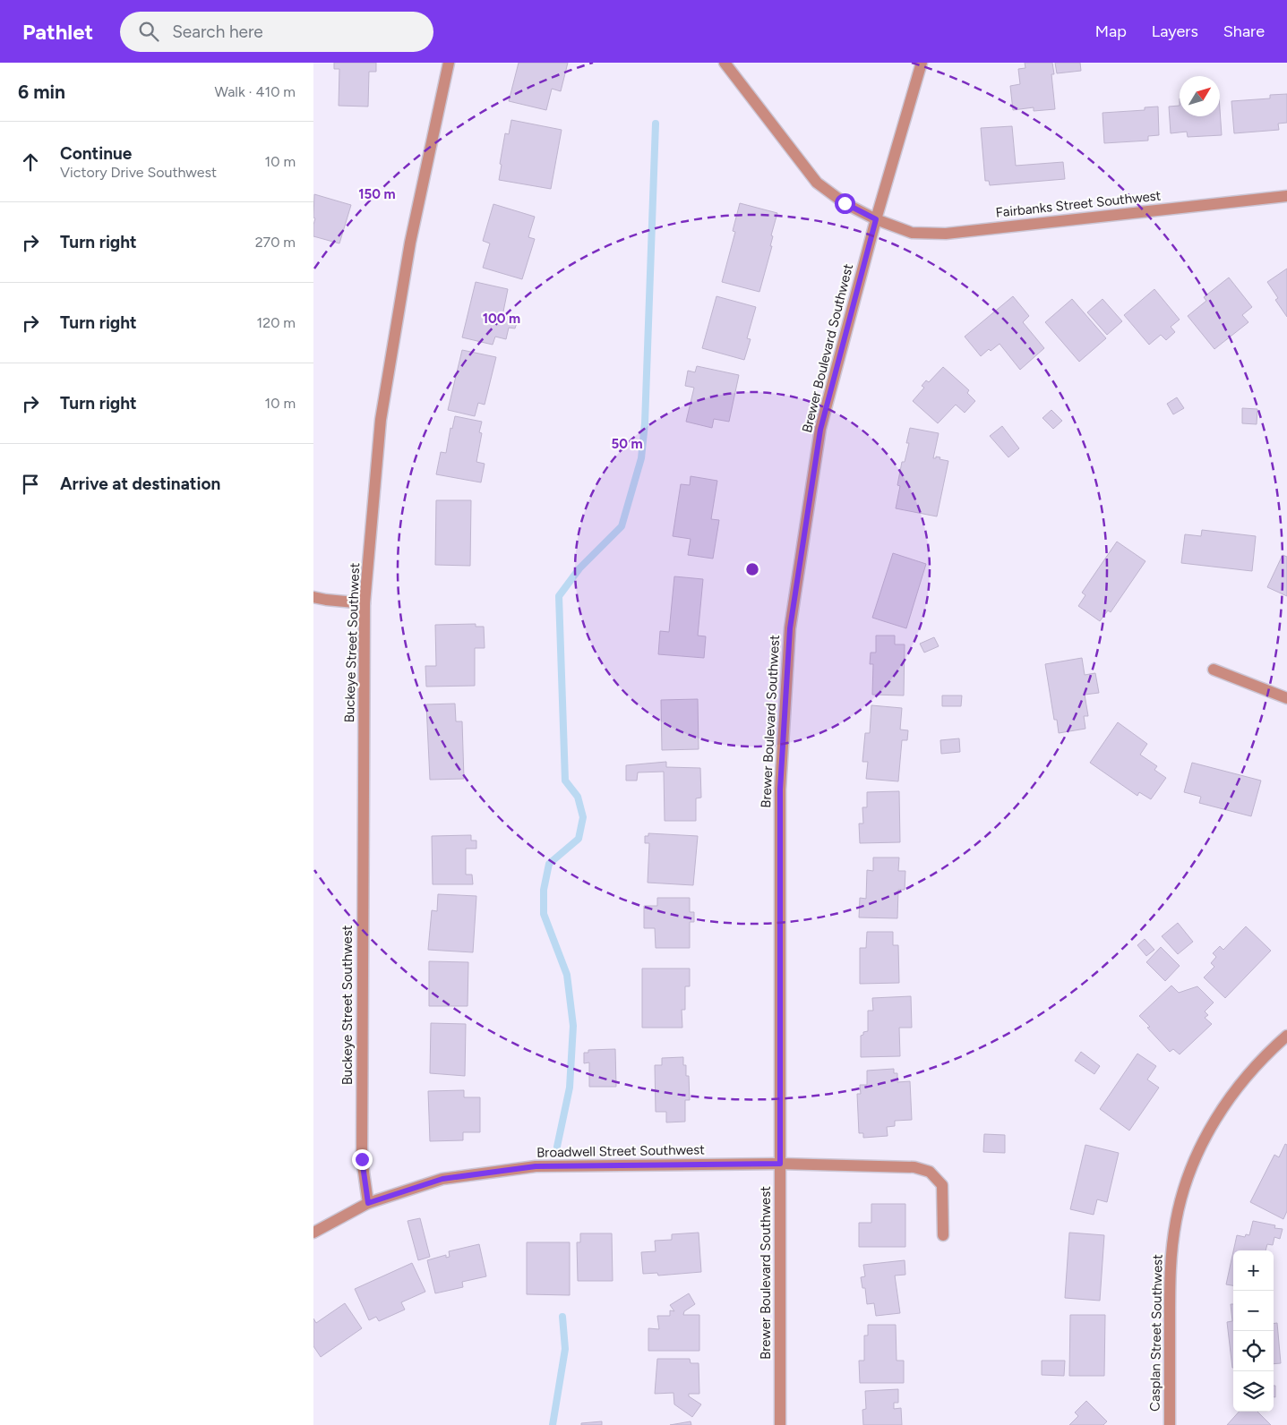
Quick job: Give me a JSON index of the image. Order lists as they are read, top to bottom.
{
  "streets": {
    "street": [
      "Fairbanks Street Southwest",
      "Brewer Boulevard Southwest",
      "Buckeye Street Southwest",
      "Broadwell Street Southwest",
      "Casplan Street Southwest"
    ]
  },
  "crossings": [
    ["Fairbanks Street Southwest", "Brewer Boulevard Southwest"],
    ["Brewer Boulevard Southwest", "Broadwell Street Southwest"],
    ["Buckeye Street Southwest", "Broadwell Street Southwest"]
  ],
  "north": "top right",
  "page": {
    "header": "Pathlet",
    "search": "Search here",
    "nav": ["Map", "Layers", "Share"],
    "heading": ["6 min", "Walk · 410 m"],
    "list": [
      ["Continue", "Victory Drive Southwest", "10 m"],
      ["Turn right", "270 m"],
      ["Turn right", "120 m"],
      ["Turn right", "10 m"],
      "Arrive at destination"
    ],
    "map_buttons": ["+", "−"]
  },
  "rings": ["150 m", "100 m", "50 m"]
}
